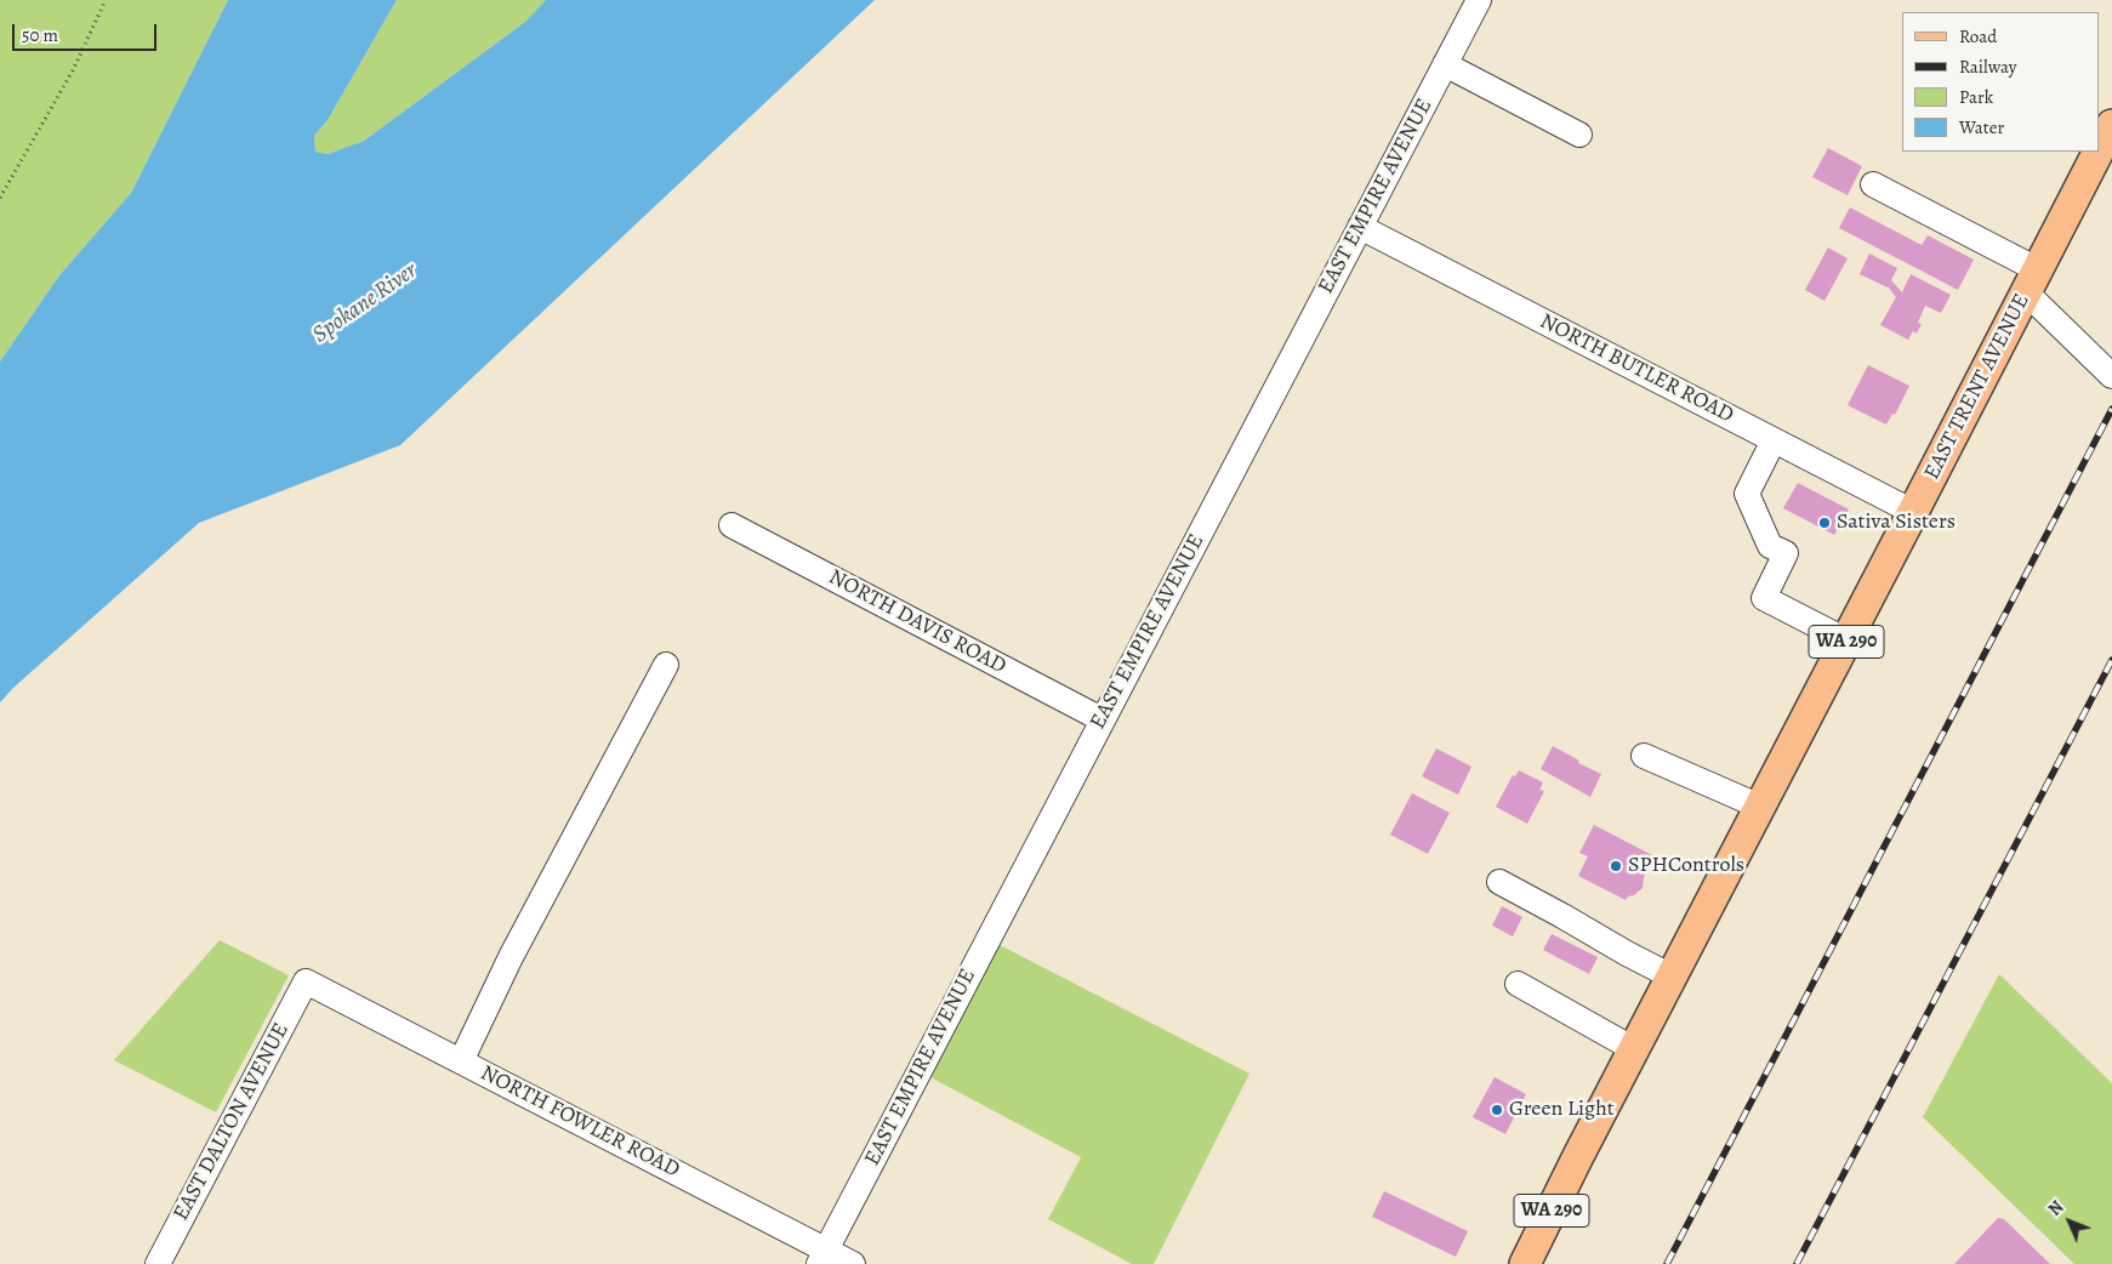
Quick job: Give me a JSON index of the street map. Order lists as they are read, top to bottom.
{
  "streets": {
    "main road": ["EAST TRENT AVENUE", "WA 290"],
    "street": [
      "EAST EMPIRE AVENUE",
      "NORTH BUTLER ROAD",
      "NORTH DAVIS ROAD",
      "EAST DALTON AVENUE",
      "NORTH FOWLER ROAD"
    ]
  },
  "crossings": [
    ["EAST EMPIRE AVENUE", "NORTH BUTLER ROAD"],
    ["EAST EMPIRE AVENUE", "NORTH DAVIS ROAD"],
    ["EAST EMPIRE AVENUE", "NORTH FOWLER ROAD"],
    ["NORTH BUTLER ROAD", "EAST TRENT AVENUE"],
    ["EAST DALTON AVENUE", "NORTH FOWLER ROAD"]
  ],
  "water": ["Spokane River"],
  "places": ["Sativa Sisters", "SPHControls", "Green Light"],
  "legend": [
    "Road",
    "Railway",
    "Park",
    "Water"
  ],
  "scale_bar": "50 m",
  "north": "top left"
}
